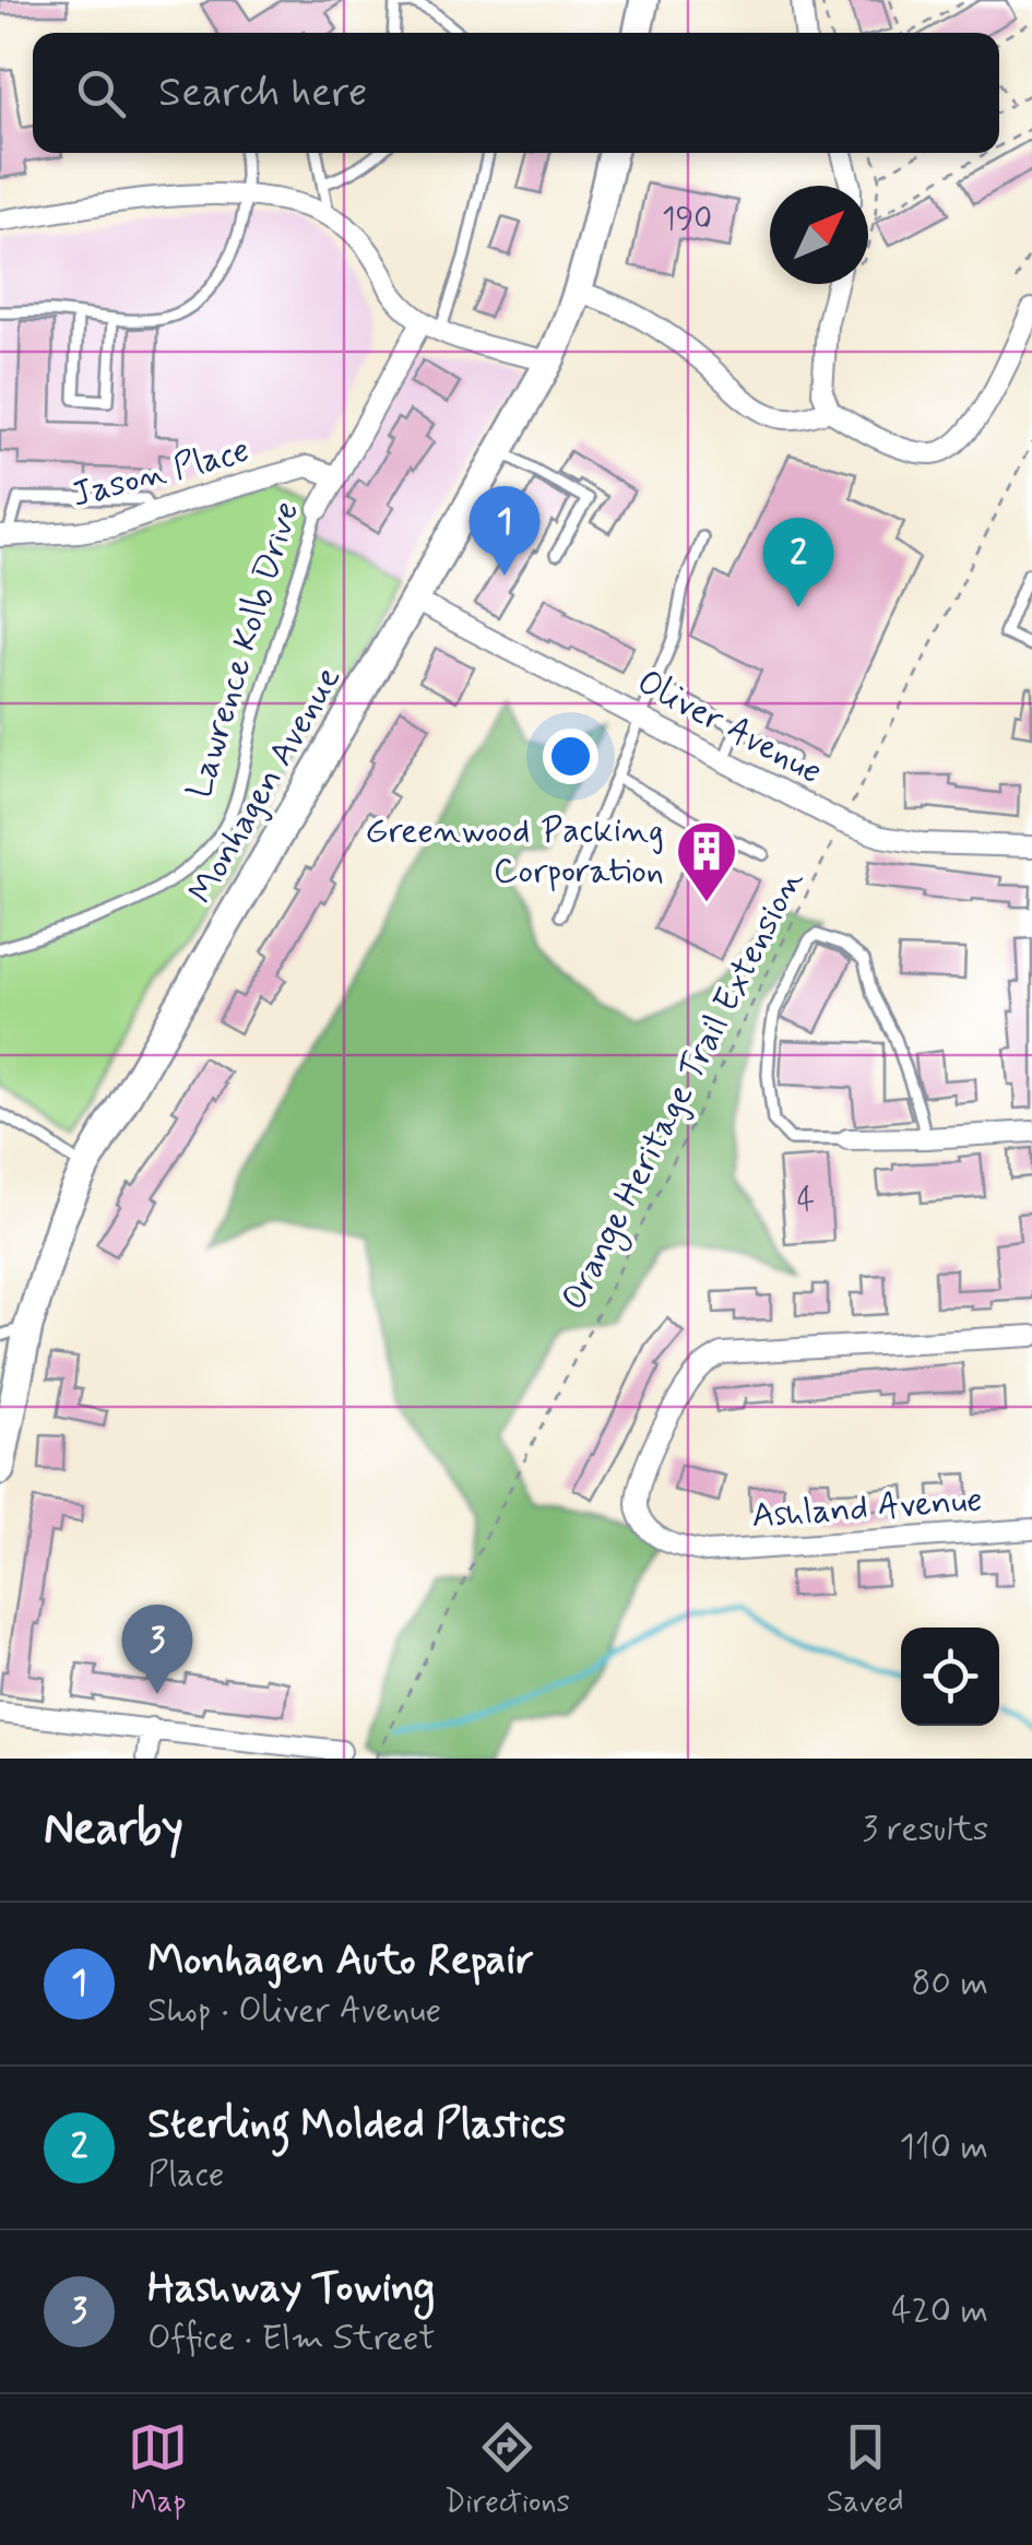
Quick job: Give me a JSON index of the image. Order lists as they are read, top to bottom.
{
  "streets": {
    "main road": ["Monhagen Avenue"],
    "street": [
      "Jason Place",
      "Lawrence Kolb Drive",
      "Oliver Avenue",
      "Ashland Avenue"
    ],
    "path": ["Orange Heritage Trail Extension"]
  },
  "crossings": [
    ["Jason Place", "Lawrence Kolb Drive"],
    ["Oliver Avenue", "Monhagen Avenue"],
    ["Oliver Avenue", "Orange Heritage Trail Extension"]
  ],
  "places": {
    "building": ["Greenwood Packing Corporation"]
  },
  "house_numbers": ["190", "4"],
  "north": "top right",
  "page": {
    "search": "Search here",
    "pins": ["1", "2", "3"],
    "heading": ["Nearby", "3 results"],
    "list": [
      {
        "mark": "1",
        "name": "Monhagen Auto Repair",
        "note": "Shop · Oliver Avenue",
        "value": "80 m"
      },
      {
        "mark": "2",
        "name": "Sterling Molded Plastics",
        "note": "Place",
        "value": "110 m"
      },
      {
        "mark": "3",
        "name": "Hashway Towing",
        "note": "Office · Elm Street",
        "value": "420 m"
      }
    ],
    "nav": ["Map", "Directions", "Saved"]
  }
}
